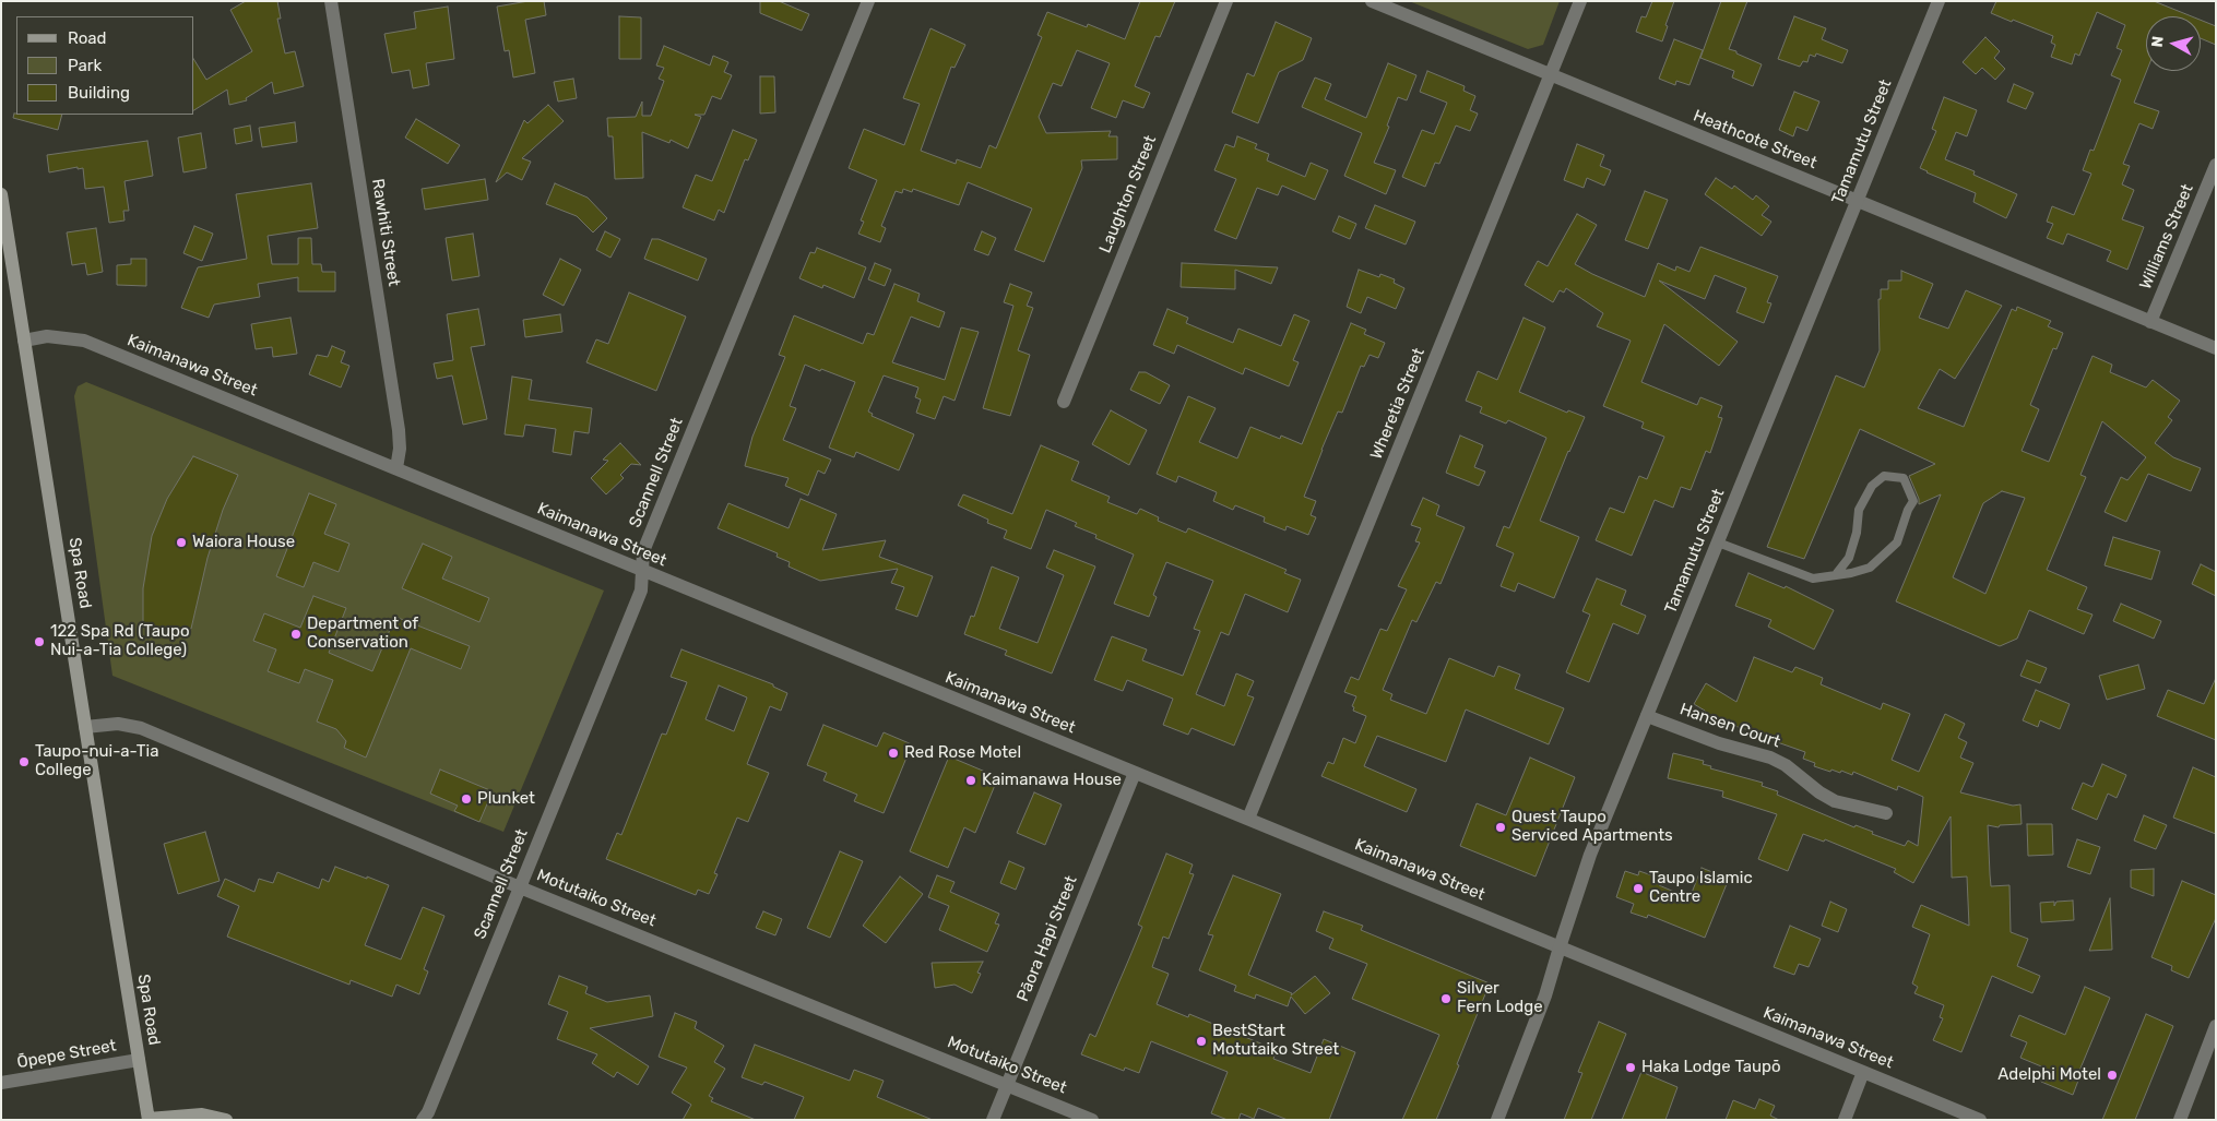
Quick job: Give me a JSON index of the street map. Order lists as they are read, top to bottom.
{
  "streets": {
    "main road": ["Spa Road"],
    "street": [
      "Heathcote Street",
      "Tamamutu Street",
      "Laughton Street",
      "Rawhiti Street",
      "Williams Street",
      "Kaimanawa Street",
      "Wheretia Street",
      "Scannell Street",
      "Hansen Court",
      "Motutaiko Street",
      "Pāora Hapi Street",
      "Ōpepe Street"
    ]
  },
  "crossings": [
    ["Heathcote Street", "Tamamutu Street"],
    ["Heathcote Street", "Williams Street"],
    ["Heathcote Street", "Wheretia Street"],
    ["Tamamutu Street", "Kaimanawa Street"],
    ["Tamamutu Street", "Hansen Court"],
    ["Rawhiti Street", "Kaimanawa Street"],
    ["Kaimanawa Street", "Wheretia Street"],
    ["Kaimanawa Street", "Scannell Street"],
    ["Kaimanawa Street", "Spa Road"],
    ["Kaimanawa Street", "Pāora Hapi Street"],
    ["Scannell Street", "Motutaiko Street"],
    ["Spa Road", "Motutaiko Street"],
    ["Spa Road", "Ōpepe Street"],
    ["Motutaiko Street", "Pāora Hapi Street"]
  ],
  "places": [
    "Waiora House",
    "Department of Conservation",
    "122 Spa Rd (Taupo Nui-a-Tia College)",
    "Red Rose Motel",
    "Taupo-nui-a-Tia College",
    "Kaimanawa House",
    "Plunket",
    "Quest Taupo Serviced Apartments",
    "Taupo Islamic Centre",
    "Silver Fern Lodge",
    "BestStart Motutaiko Street",
    "Haka Lodge Taupō",
    "Adelphi Motel"
  ],
  "legend": ["Road", "Park", "Building"],
  "north": "left"
}
